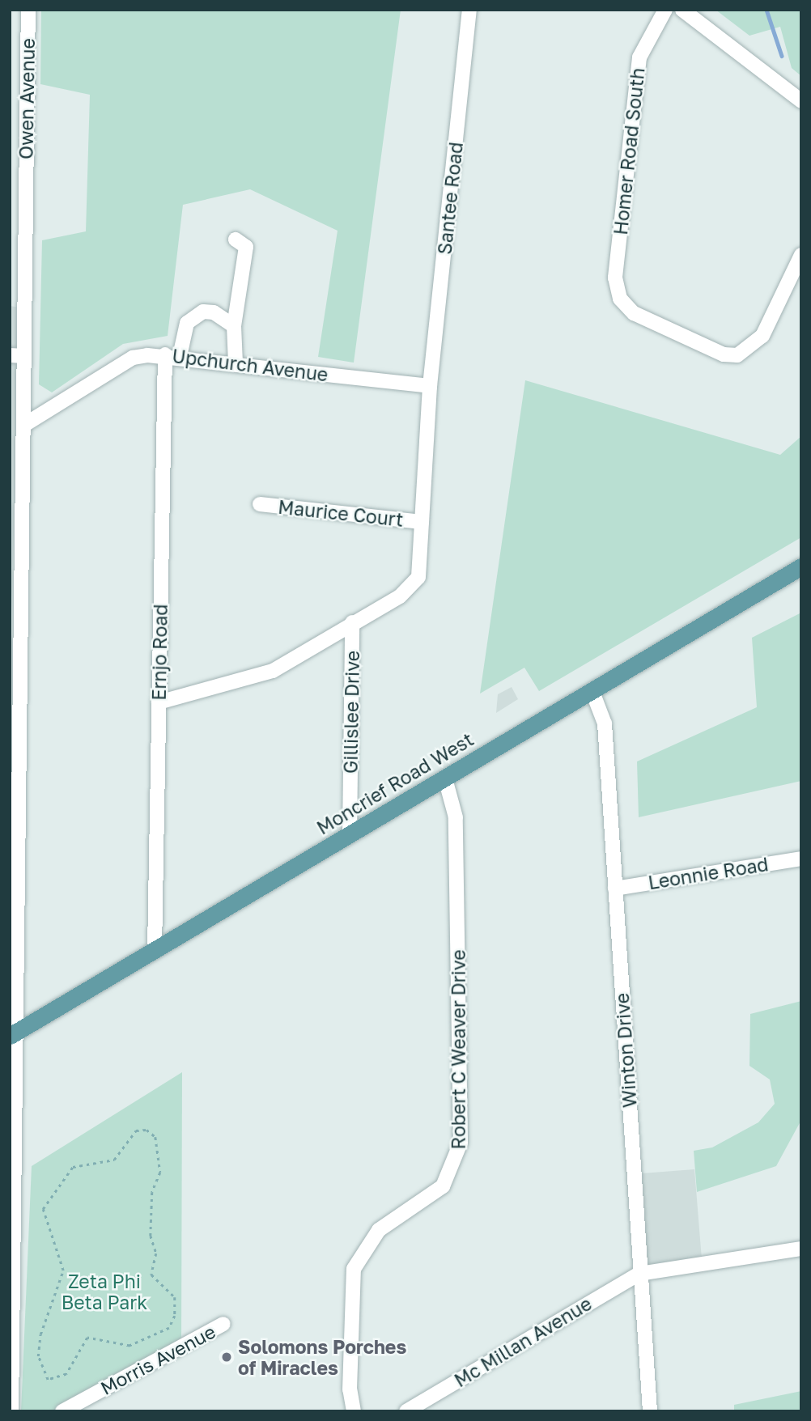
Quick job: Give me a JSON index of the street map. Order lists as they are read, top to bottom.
{
  "streets": {
    "main road": ["Moncrief Road West"],
    "street": [
      "Owen Avenue",
      "Homer Road South",
      "Santee Road",
      "Upchurch Avenue",
      "Maurice Court",
      "Ernjo Road",
      "Gillislee Drive",
      "Leonnie Road",
      "Robert C Weaver Drive",
      "Winton Drive",
      "Mc Millan Avenue",
      "Morris Avenue"
    ]
  },
  "crossings": [
    ["Owen Avenue", "Upchurch Avenue"],
    ["Owen Avenue", "Moncrief Road West"],
    ["Santee Road", "Upchurch Avenue"],
    ["Upchurch Avenue", "Ernjo Road"],
    ["Ernjo Road", "Moncrief Road West"],
    ["Gillislee Drive", "Moncrief Road West"],
    ["Moncrief Road West", "Robert C Weaver Drive"],
    ["Moncrief Road West", "Winton Drive"],
    ["Leonnie Road", "Winton Drive"],
    ["Winton Drive", "Mc Millan Avenue"]
  ],
  "parks": ["Zeta Phi Beta Park"],
  "places": ["Solomons Porches of Miracles"]
}
